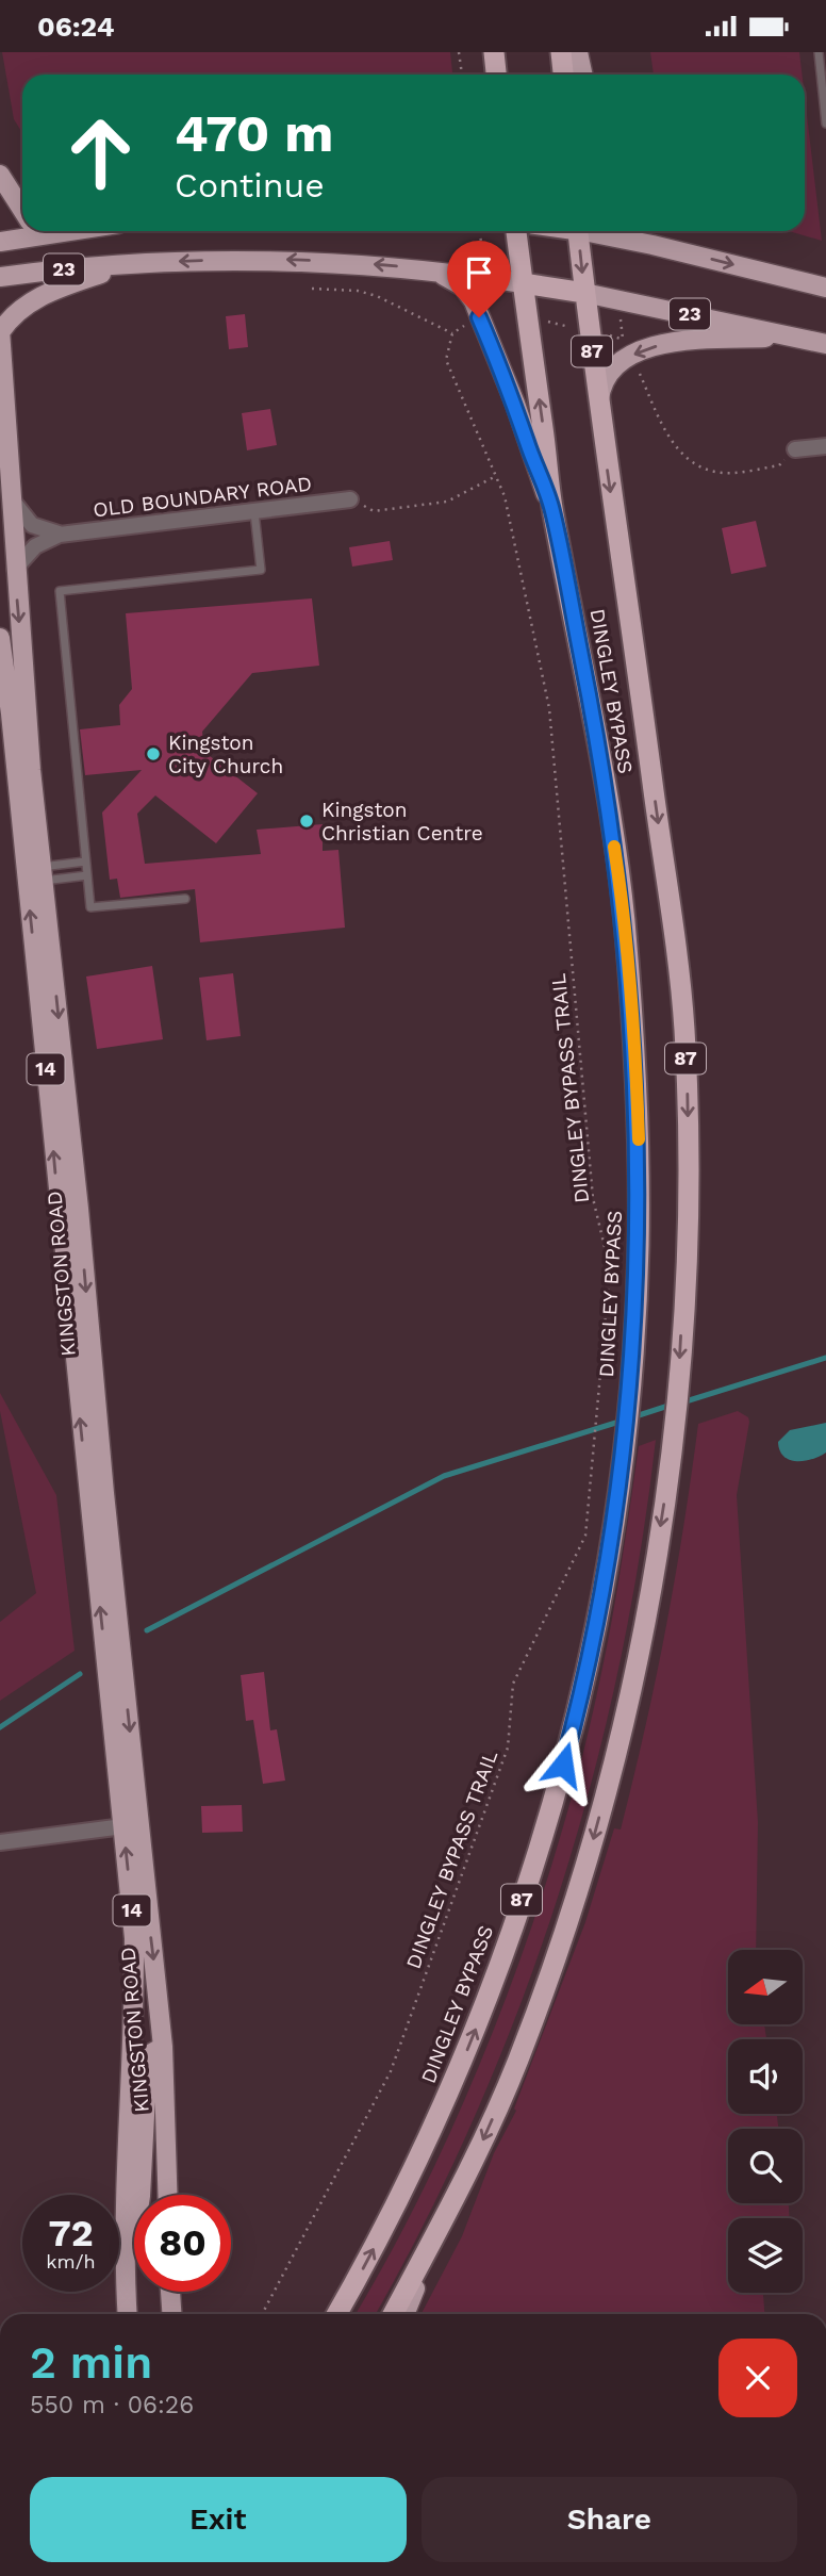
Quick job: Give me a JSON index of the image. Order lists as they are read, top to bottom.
{
  "streets": {
    "highway": ["23", "87", "DINGLEY BYPASS"],
    "main road": ["14", "KINGSTON ROAD"],
    "street": ["OLD BOUNDARY ROAD"],
    "path": ["DINGLEY BYPASS TRAIL"]
  },
  "crossings": [
    ["23", "DINGLEY BYPASS"],
    ["OLD BOUNDARY ROAD", "KINGSTON ROAD"]
  ],
  "places": ["Kingston City Church", "Kingston Christian Centre"],
  "north": "left",
  "page": {
    "status": "06:24",
    "turn": ["470 m", "Continue"],
    "speed": "72 km/h",
    "limit": "80",
    "heading": ["2 min", "550 m · 06:26"],
    "buttons": ["Exit", "Share"]
  }
}
